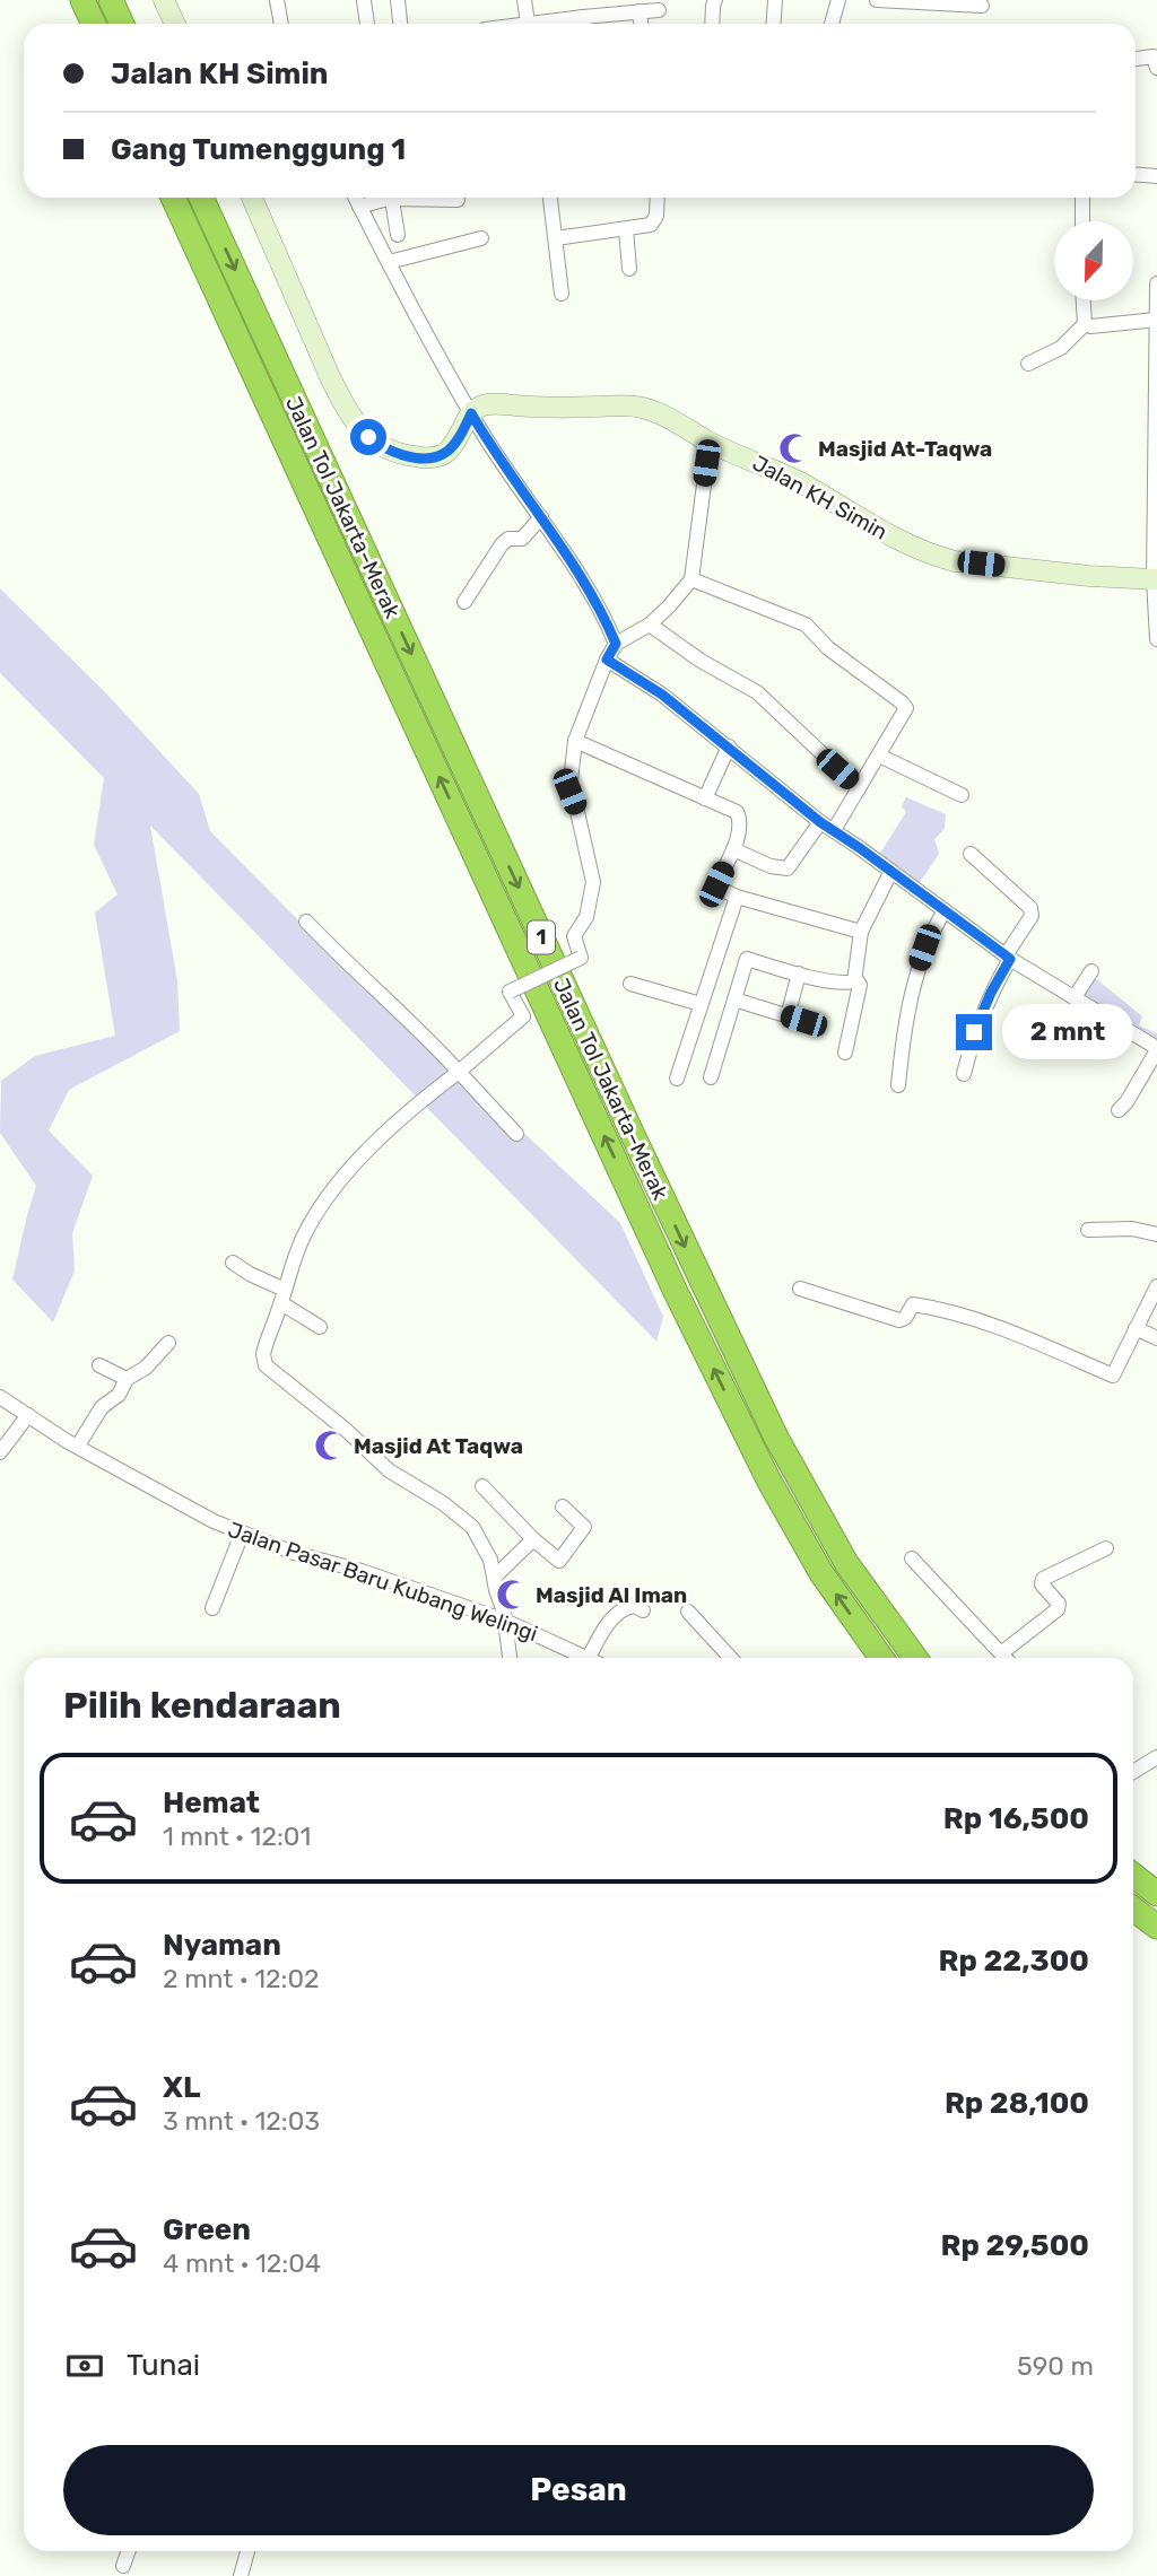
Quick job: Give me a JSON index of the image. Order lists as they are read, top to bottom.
{
  "streets": {
    "highway": ["Jalan Tol Jakarta–Merak", "1"],
    "street": ["Jalan KH Simin", "Jalan Pasar Baru Kubang Welingi"]
  },
  "places": {
    "mosque": ["Masjid At-Taqwa", "Masjid At Taqwa", "Masjid Al Iman"]
  },
  "north": "bottom",
  "page": {
    "banner": ["Jalan KH Simin", "Gang Tumenggung 1"],
    "bubble": "2 mnt",
    "heading": "Pilih kendaraan",
    "list": [
      {
        "name": "Hemat",
        "note": "1 mnt · 12:01",
        "value": "Rp 16,500"
      },
      {
        "name": "Nyaman",
        "note": "2 mnt · 12:02",
        "value": "Rp 22,300"
      },
      {
        "name": "XL",
        "note": "3 mnt · 12:03",
        "value": "Rp 28,100"
      },
      {
        "name": "Green",
        "note": "4 mnt · 12:04",
        "value": "Rp 29,500"
      }
    ],
    "pay": ["Tunai", "590 m"],
    "buttons": "Pesan"
  }
}
